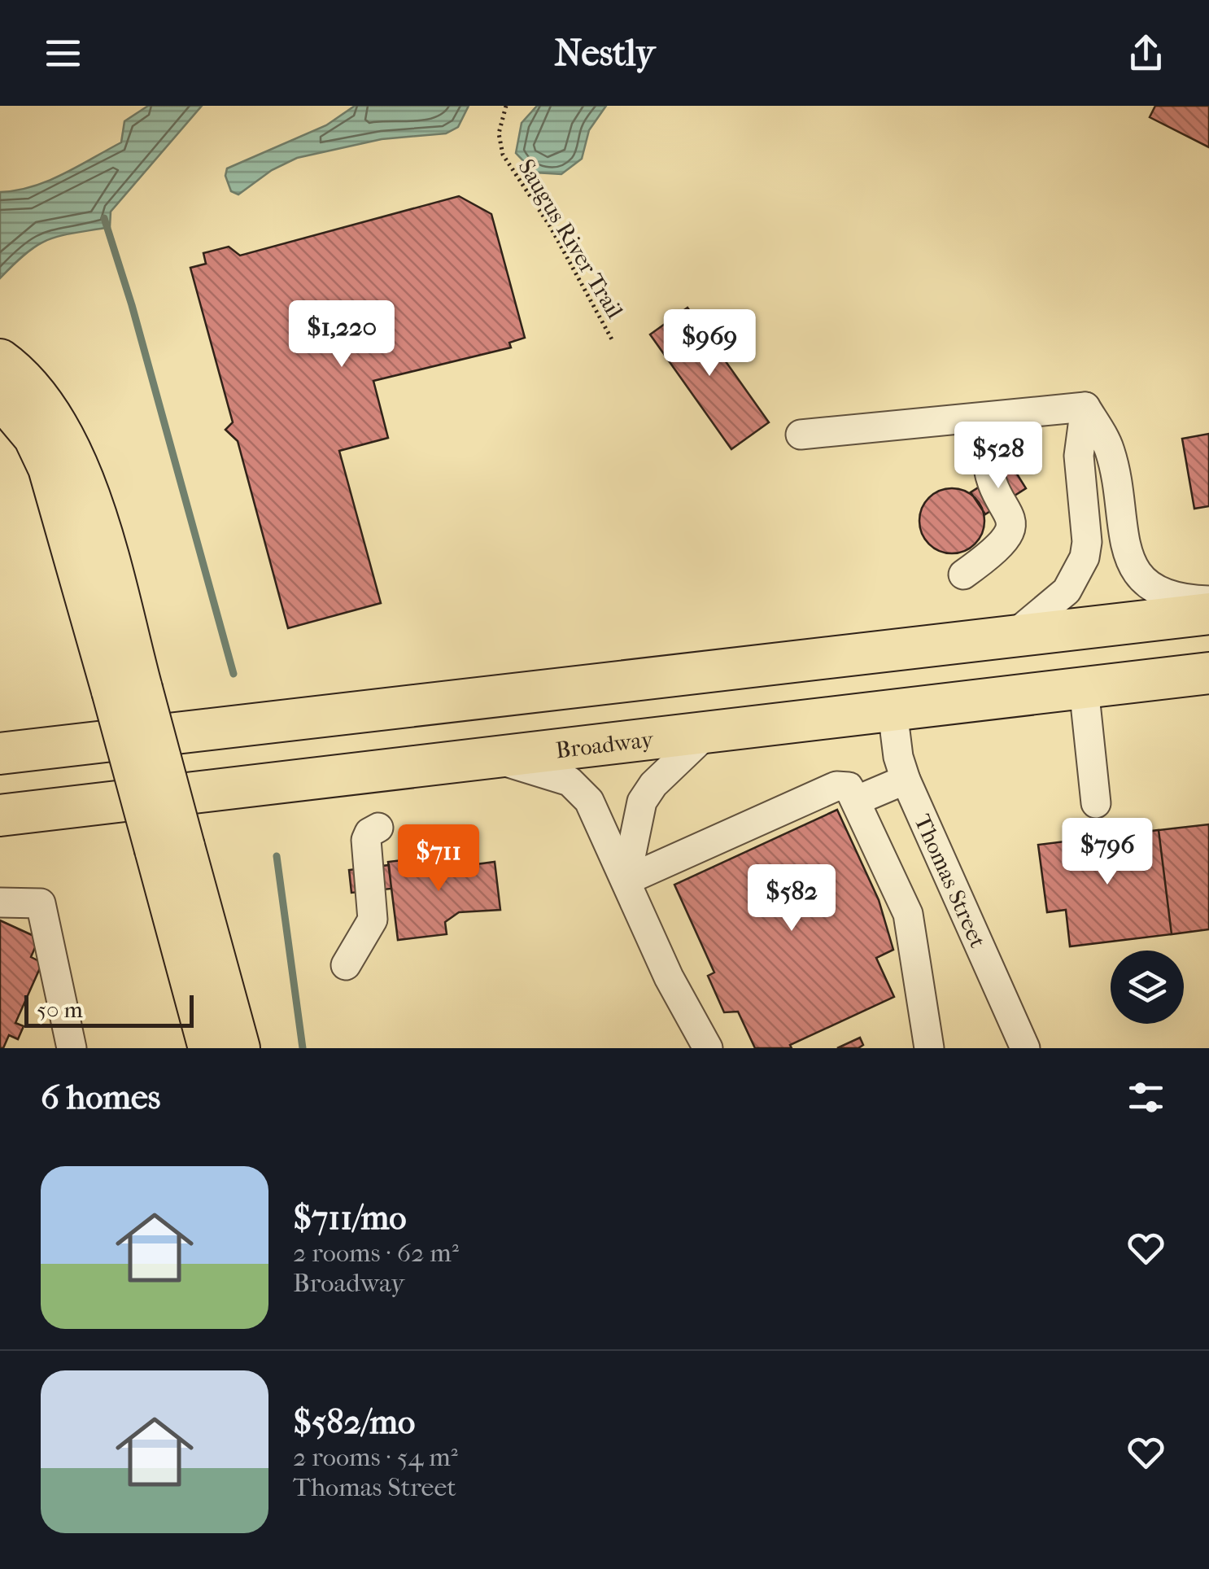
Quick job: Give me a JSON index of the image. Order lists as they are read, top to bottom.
{
  "streets": {
    "highway": ["Broadway"],
    "street": ["Thomas Street"],
    "path": ["Saugus River Trail"]
  },
  "crossings": [
    ["Broadway", "Thomas Street"]
  ],
  "scale_bar": "50 m",
  "page": {
    "header": "Nestly",
    "price": [
      "$1,220",
      "$969",
      "$528",
      "$796",
      "$711",
      "$582"
    ],
    "scale": "50 m",
    "heading": "6 homes",
    "list": [
      {
        "name": "$711/mo",
        "note": "2 rooms · 62 m² · Broadway"
      },
      {
        "name": "$582/mo",
        "note": "2 rooms · 54 m² · Thomas Street"
      }
    ]
  }
}
